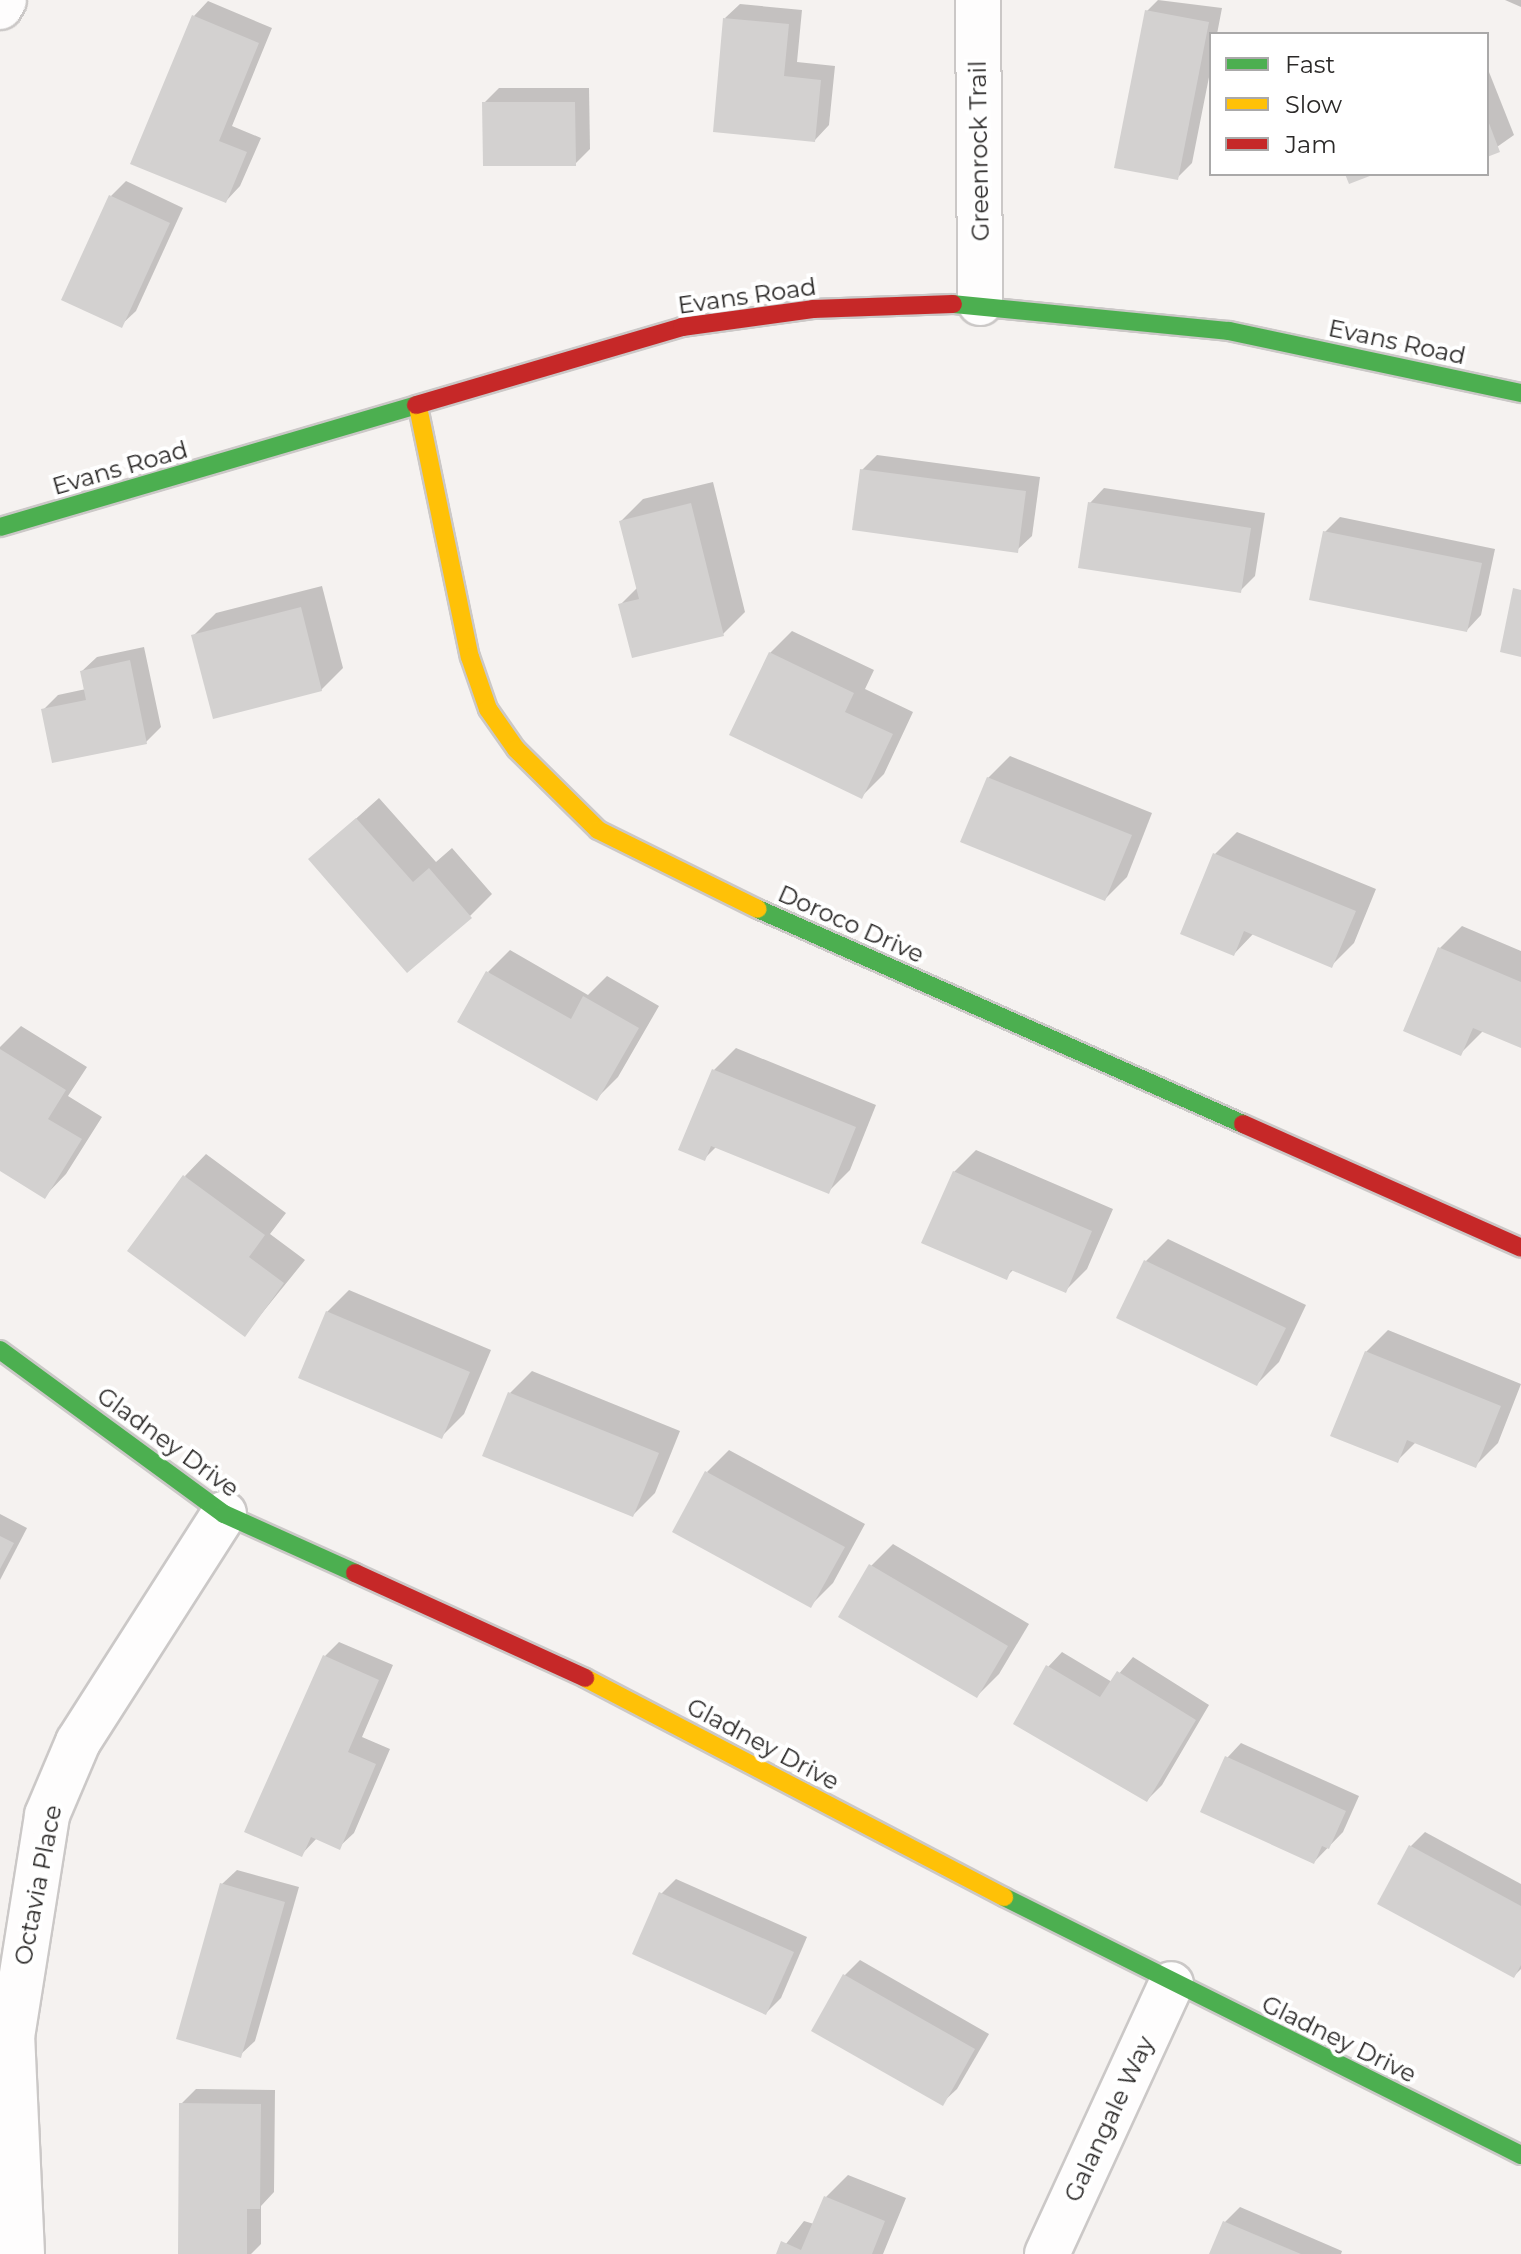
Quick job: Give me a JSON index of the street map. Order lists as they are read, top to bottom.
{
  "streets": {
    "street": [
      "Greenrock Trail",
      "Evans Road",
      "Doroco Drive",
      "Gladney Drive",
      "Octavia Place",
      "Galangale Way"
    ]
  },
  "crossings": [
    ["Greenrock Trail", "Evans Road"],
    ["Evans Road", "Doroco Drive"],
    ["Gladney Drive", "Octavia Place"],
    ["Gladney Drive", "Galangale Way"]
  ],
  "legend": ["Fast", "Slow", "Jam"]
}
